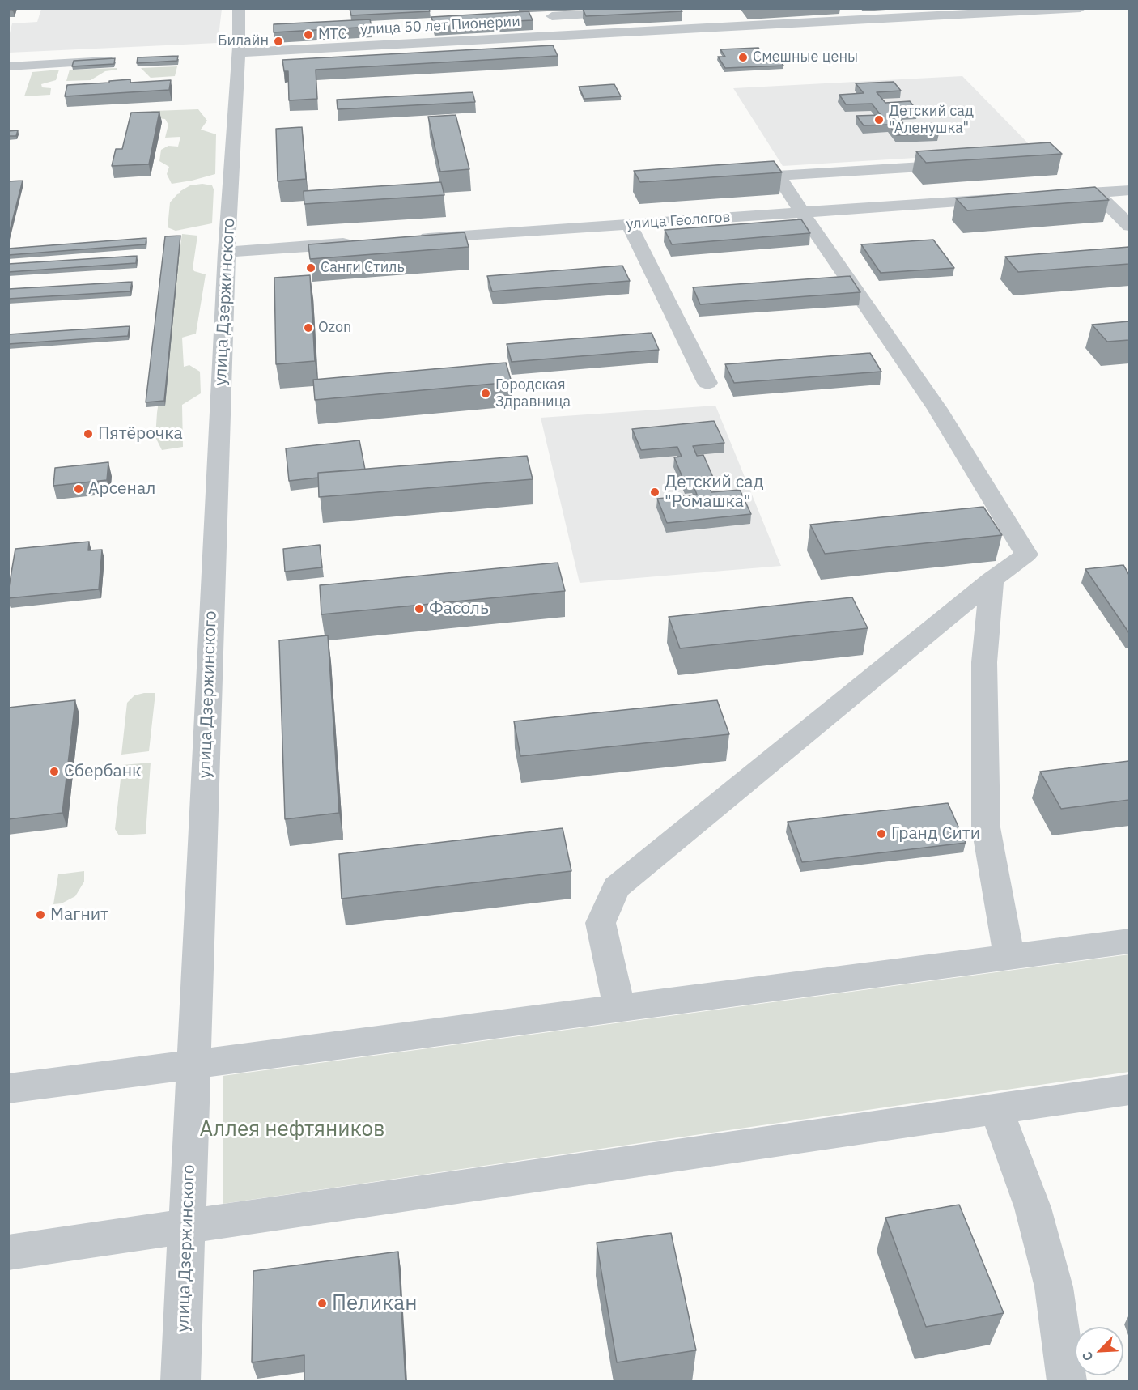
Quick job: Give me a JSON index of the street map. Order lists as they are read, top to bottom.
{
  "streets": {
    "street": ["улица 50 лет Пионерии", "улица Геологов", "улица Дзержинского"]
  },
  "crossings": [
    ["улица 50 лет Пионерии", "улица Дзержинского"]
  ],
  "parks": ["Аллея нефтяников"],
  "places": [
    "МТС",
    "Билайн",
    "Смешные цены",
    "Детский сад \"Аленушка\"",
    "Санги Стиль",
    "Ozon",
    "Городская Здравница",
    "Пятёрочка",
    "Арсенал",
    "Детский сад \"Ромашка\"",
    "Фасоль",
    "Сбербанк",
    "Гранд Сити",
    "Магнит",
    "Пеликан"
  ],
  "north": "bottom left"
}
